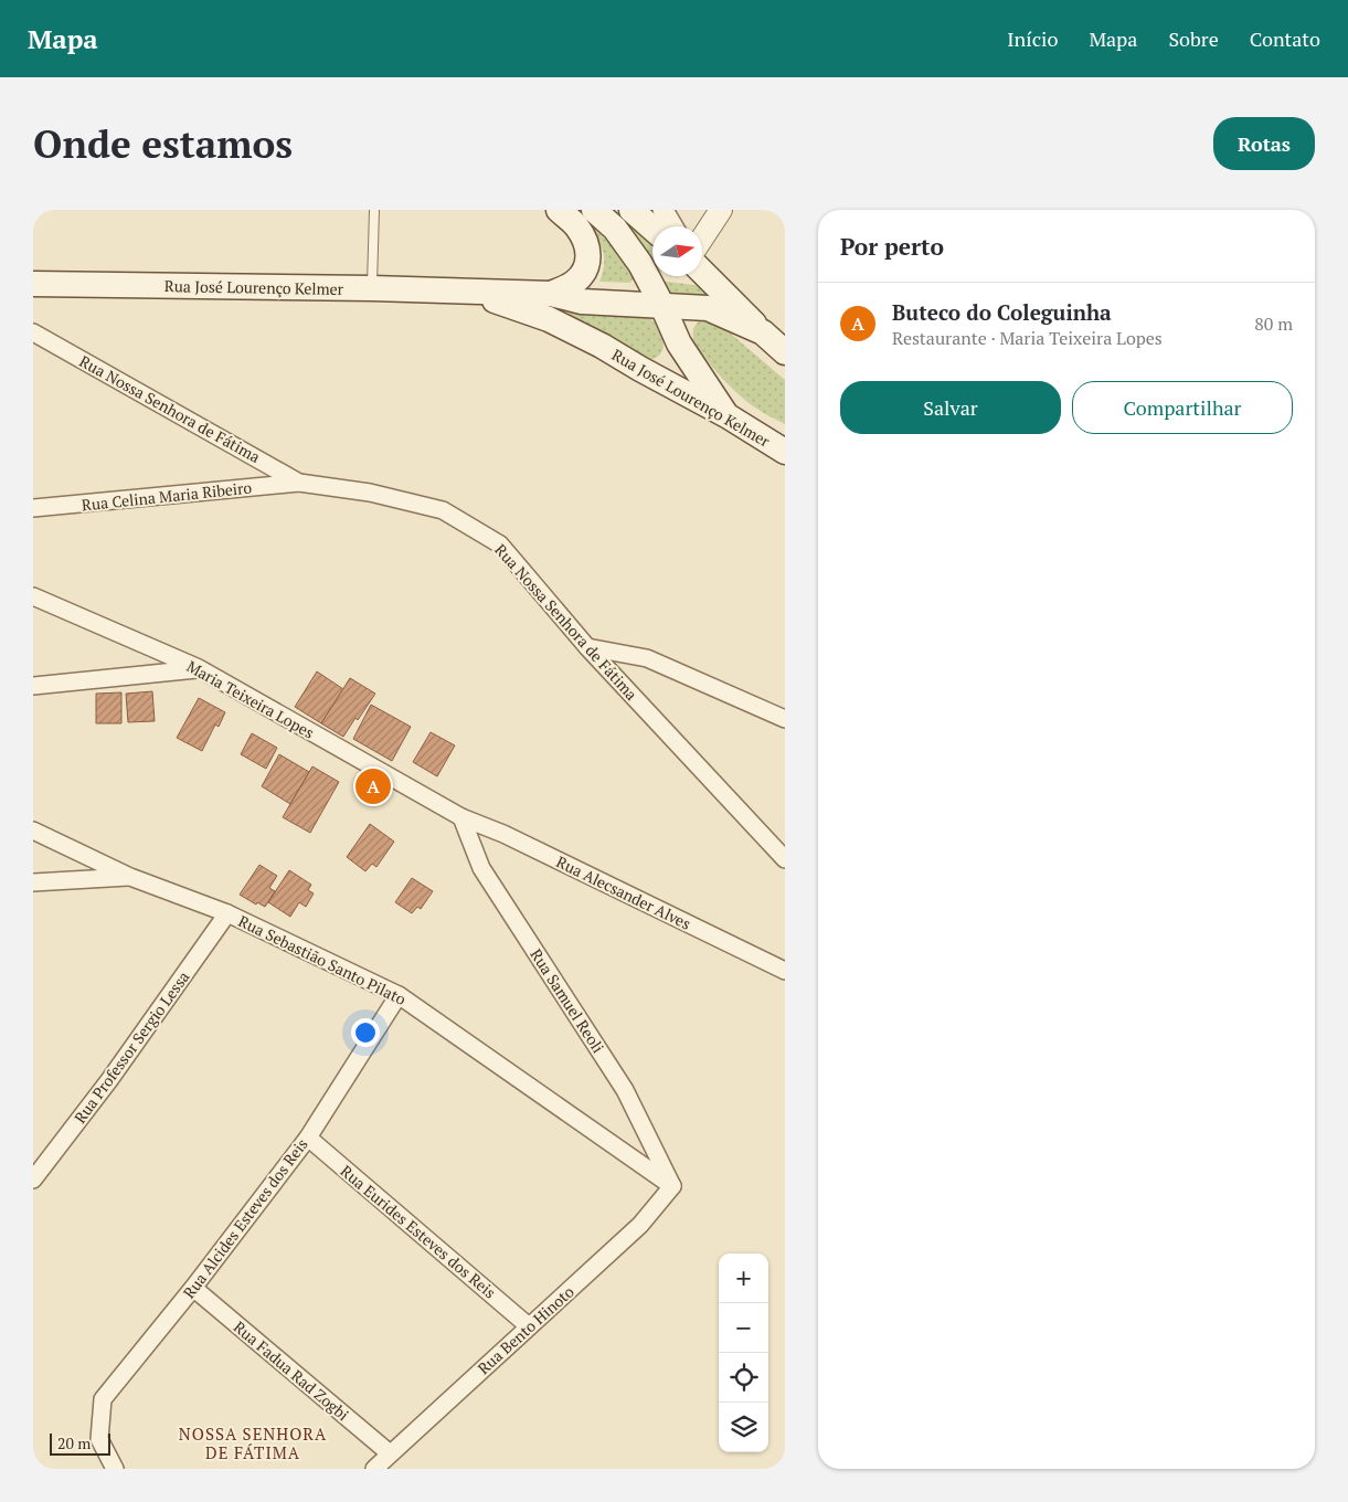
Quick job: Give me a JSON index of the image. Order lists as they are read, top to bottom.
{
  "streets": {
    "main road": ["Rua José Lourenço Kelmer"],
    "street": [
      "Rua Nossa Senhora de Fátima",
      "Rua Celina Maria Ribeiro",
      "Maria Teixeira Lopes",
      "Rua Alecsander Alves",
      "Rua Sebastião Santo Pilato",
      "Rua Samuel Reoli",
      "Rua Professor Sergio Lessa",
      "Rua Alcides Esteves dos Reis",
      "Rua Eurides Esteves dos Reis",
      "Rua Bento Hinoto",
      "Rua Fadua Rad Zogbi"
    ]
  },
  "crossings": [
    ["Rua Nossa Senhora de Fátima", "Rua Celina Maria Ribeiro"],
    ["Maria Teixeira Lopes", "Rua Alecsander Alves"],
    ["Maria Teixeira Lopes", "Rua Samuel Reoli"],
    ["Rua Alecsander Alves", "Rua Samuel Reoli"],
    ["Rua Sebastião Santo Pilato", "Rua Samuel Reoli"],
    ["Rua Sebastião Santo Pilato", "Rua Professor Sergio Lessa"],
    ["Rua Sebastião Santo Pilato", "Rua Alcides Esteves dos Reis"],
    ["Rua Sebastião Santo Pilato", "Rua Bento Hinoto"],
    ["Rua Samuel Reoli", "Rua Bento Hinoto"],
    ["Rua Alcides Esteves dos Reis", "Rua Eurides Esteves dos Reis"],
    ["Rua Alcides Esteves dos Reis", "Rua Fadua Rad Zogbi"],
    ["Rua Eurides Esteves dos Reis", "Rua Bento Hinoto"],
    ["Rua Bento Hinoto", "Rua Fadua Rad Zogbi"]
  ],
  "districts": ["NOSSA SENHORA DE FÁTIMA"],
  "scale_bar": "20 m",
  "north": "right",
  "page": {
    "header": "Mapa",
    "nav": [
      "Início",
      "Mapa",
      "Sobre",
      "Contato"
    ],
    "buttons": [
      "Rotas",
      ["Salvar", "Compartilhar"]
    ],
    "title": "Onde estamos",
    "heading": "Por perto",
    "list": [
      {
        "mark": "A",
        "name": "Buteco do Coleguinha",
        "note": "Restaurante · Maria Teixeira Lopes",
        "value": "80 m"
      }
    ],
    "pins": "A",
    "map_buttons": ["+", "−"],
    "scale": "20 m"
  }
}
